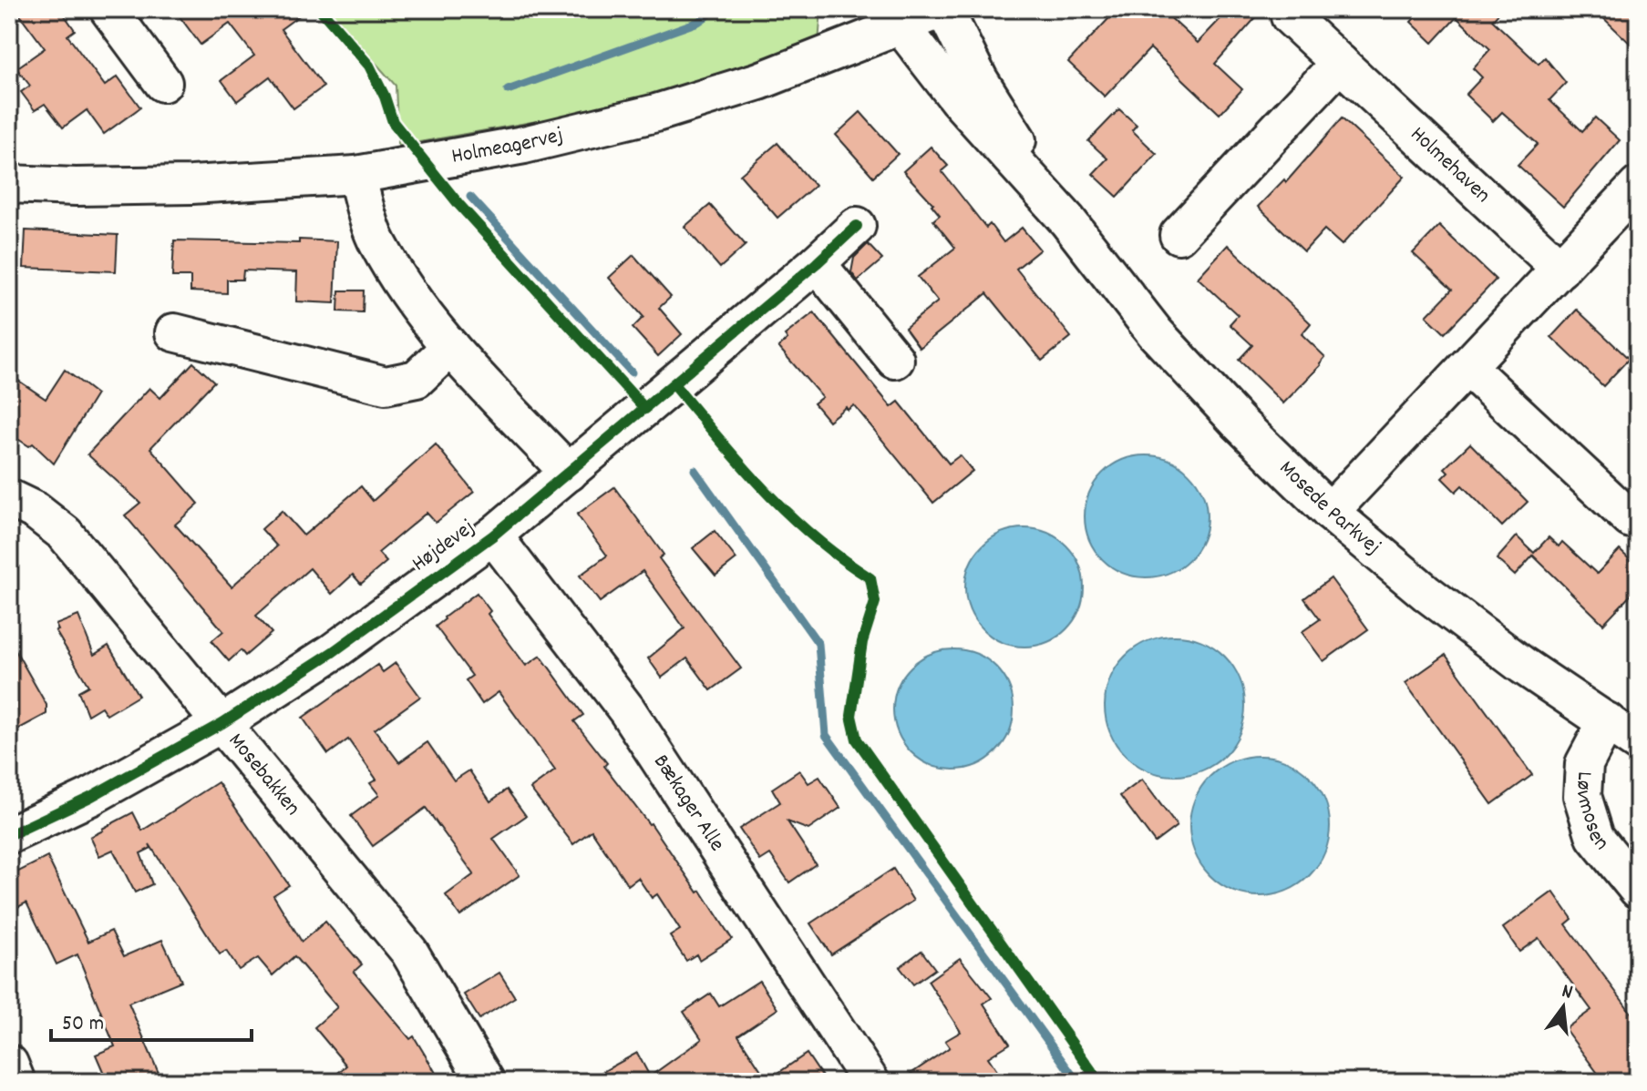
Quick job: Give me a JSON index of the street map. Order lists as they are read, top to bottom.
{
  "streets": {
    "street": [
      "Holmeagervej",
      "Holmehaven",
      "Mosede Parkvej",
      "Højdevej",
      "Mosebakken",
      "Bækager Alle",
      "Løvmosen"
    ]
  },
  "crossings": [
    ["Holmeagervej", "Mosede Parkvej"],
    ["Mosede Parkvej", "Løvmosen"],
    ["Højdevej", "Mosebakken"],
    ["Højdevej", "Bækager Alle"]
  ],
  "scale_bar": "50 m",
  "north": "top"
}
